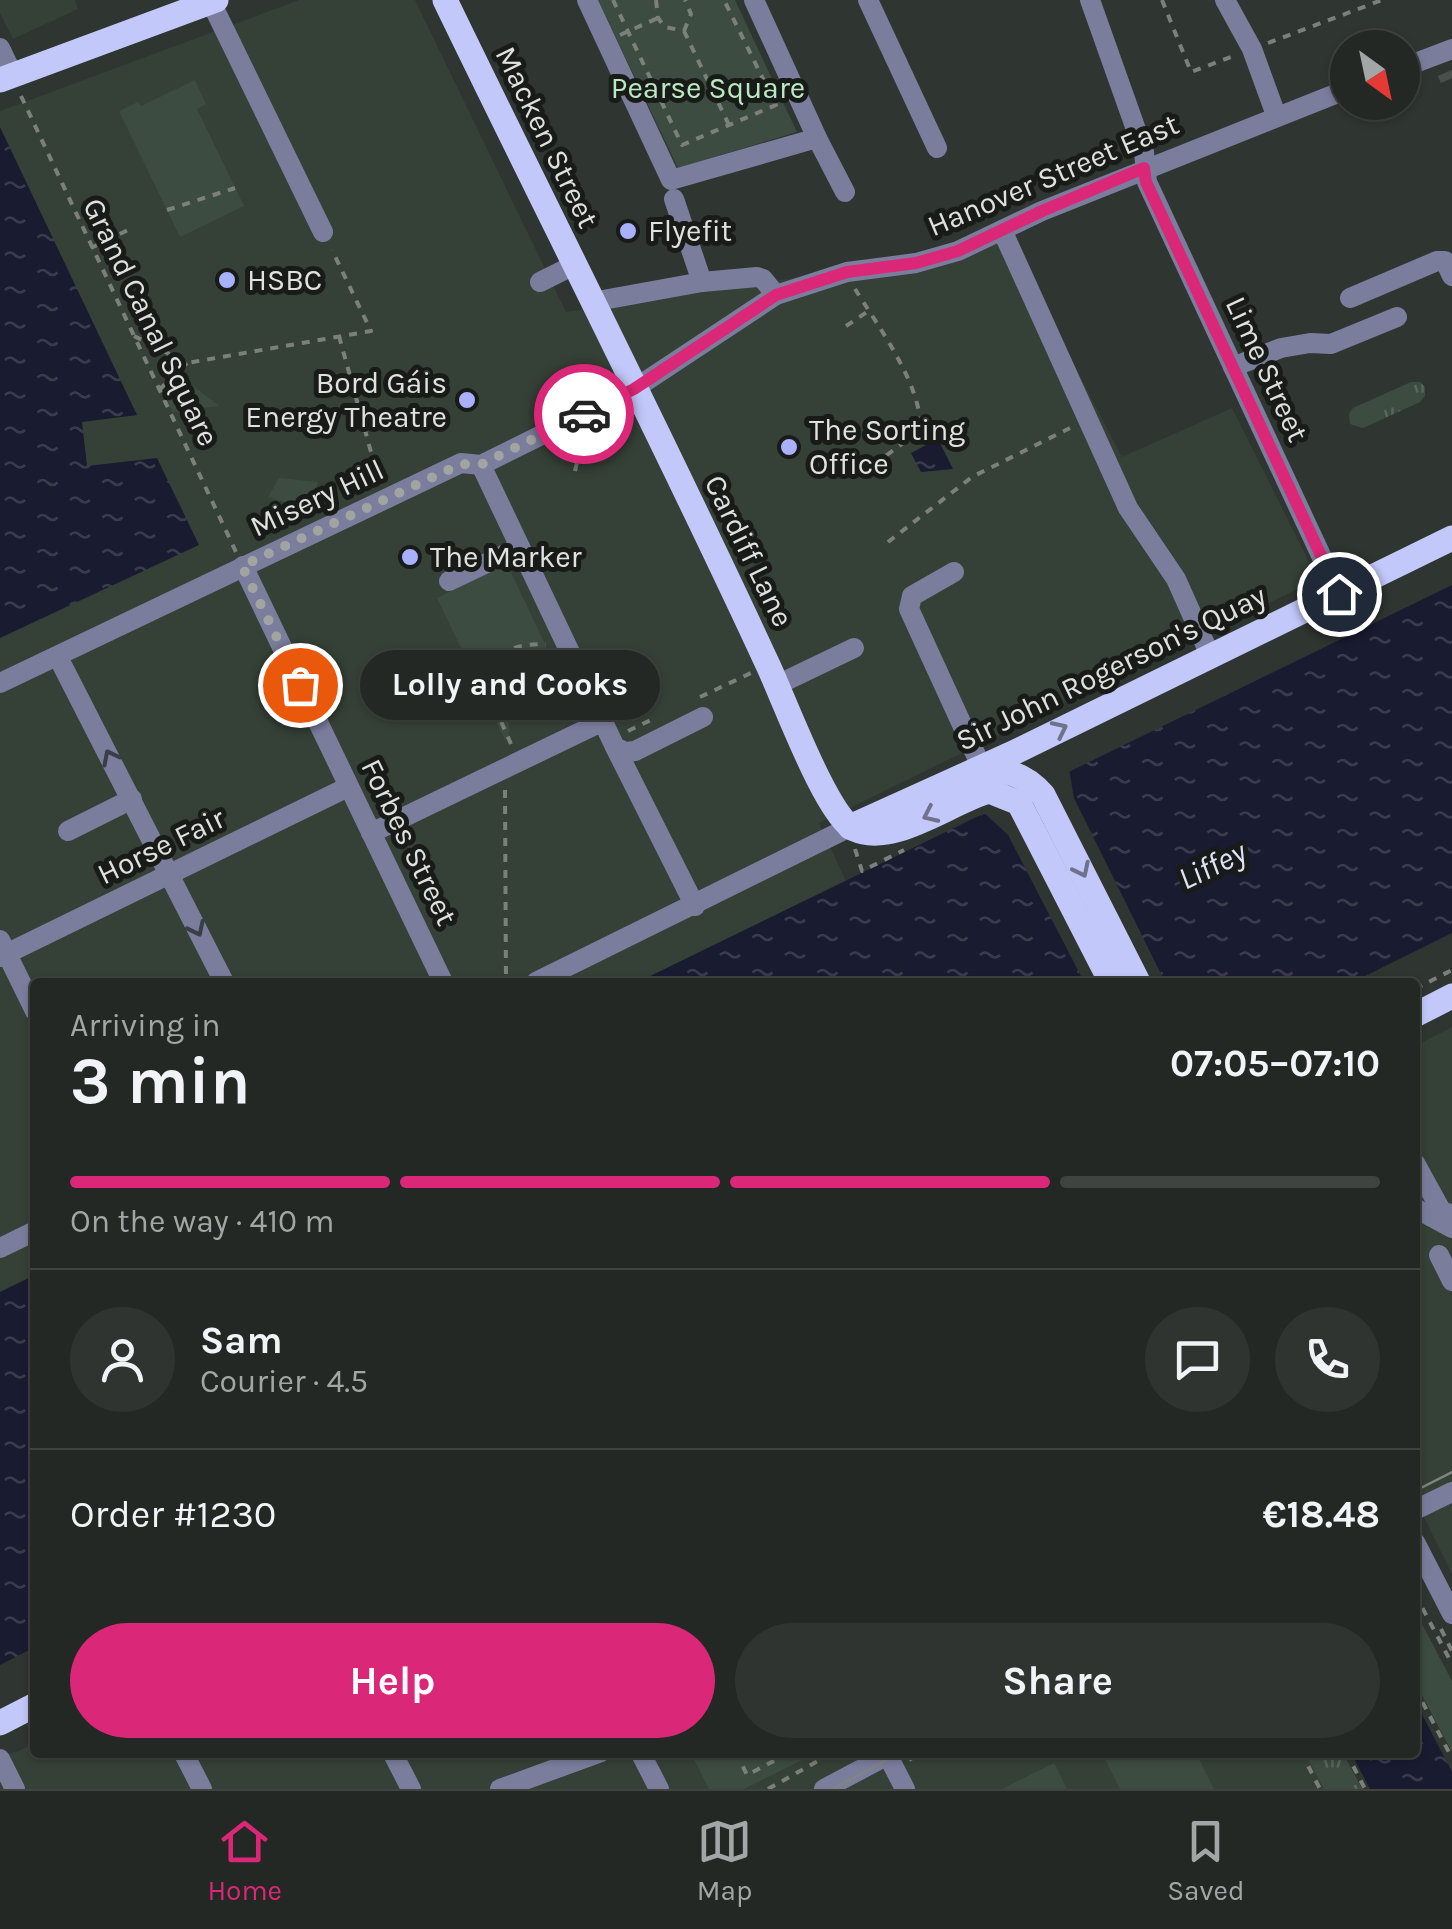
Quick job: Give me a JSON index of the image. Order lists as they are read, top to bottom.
{
  "streets": {
    "main road": ["Macken Street", "Cardiff Lane", "Sir John Rogerson's Quay"],
    "street": [
      "Hanover Street East",
      "Lime Street",
      "Misery Hill",
      "Forbes Street",
      "Horse Fair"
    ],
    "path": ["Grand Canal Square"]
  },
  "crossings": [
    ["Macken Street", "Cardiff Lane"],
    ["Hanover Street East", "Lime Street"],
    ["Hanover Street East", "Misery Hill"],
    ["Hanover Street East", "Cardiff Lane"],
    ["Grand Canal Square", "Misery Hill"],
    ["Grand Canal Square", "Forbes Street"],
    ["Lime Street", "Sir John Rogerson's Quay"],
    ["Misery Hill", "Cardiff Lane"],
    ["Misery Hill", "Forbes Street"],
    ["Cardiff Lane", "Sir John Rogerson's Quay"],
    ["Forbes Street", "Horse Fair"]
  ],
  "water": ["Liffey"],
  "parks": ["Pearse Square"],
  "places": [
    "Flyefit",
    "HSBC",
    "Bord Gáis Energy Theatre",
    "The Sorting Office",
    "The Marker",
    "Lolly and Cooks"
  ],
  "north": "bottom right",
  "page": {
    "bubble": "Lolly and Cooks",
    "heading": ["3 min", "Arriving in", "07:05–07:10"],
    "panel": [
      "Sam",
      "Courier · 4.5",
      "Order #1230",
      "€18.48"
    ],
    "bar": "On the way · 410 m",
    "buttons": ["Help", "Share"],
    "tabs": ["Home", "Map", "Saved"]
  }
}
